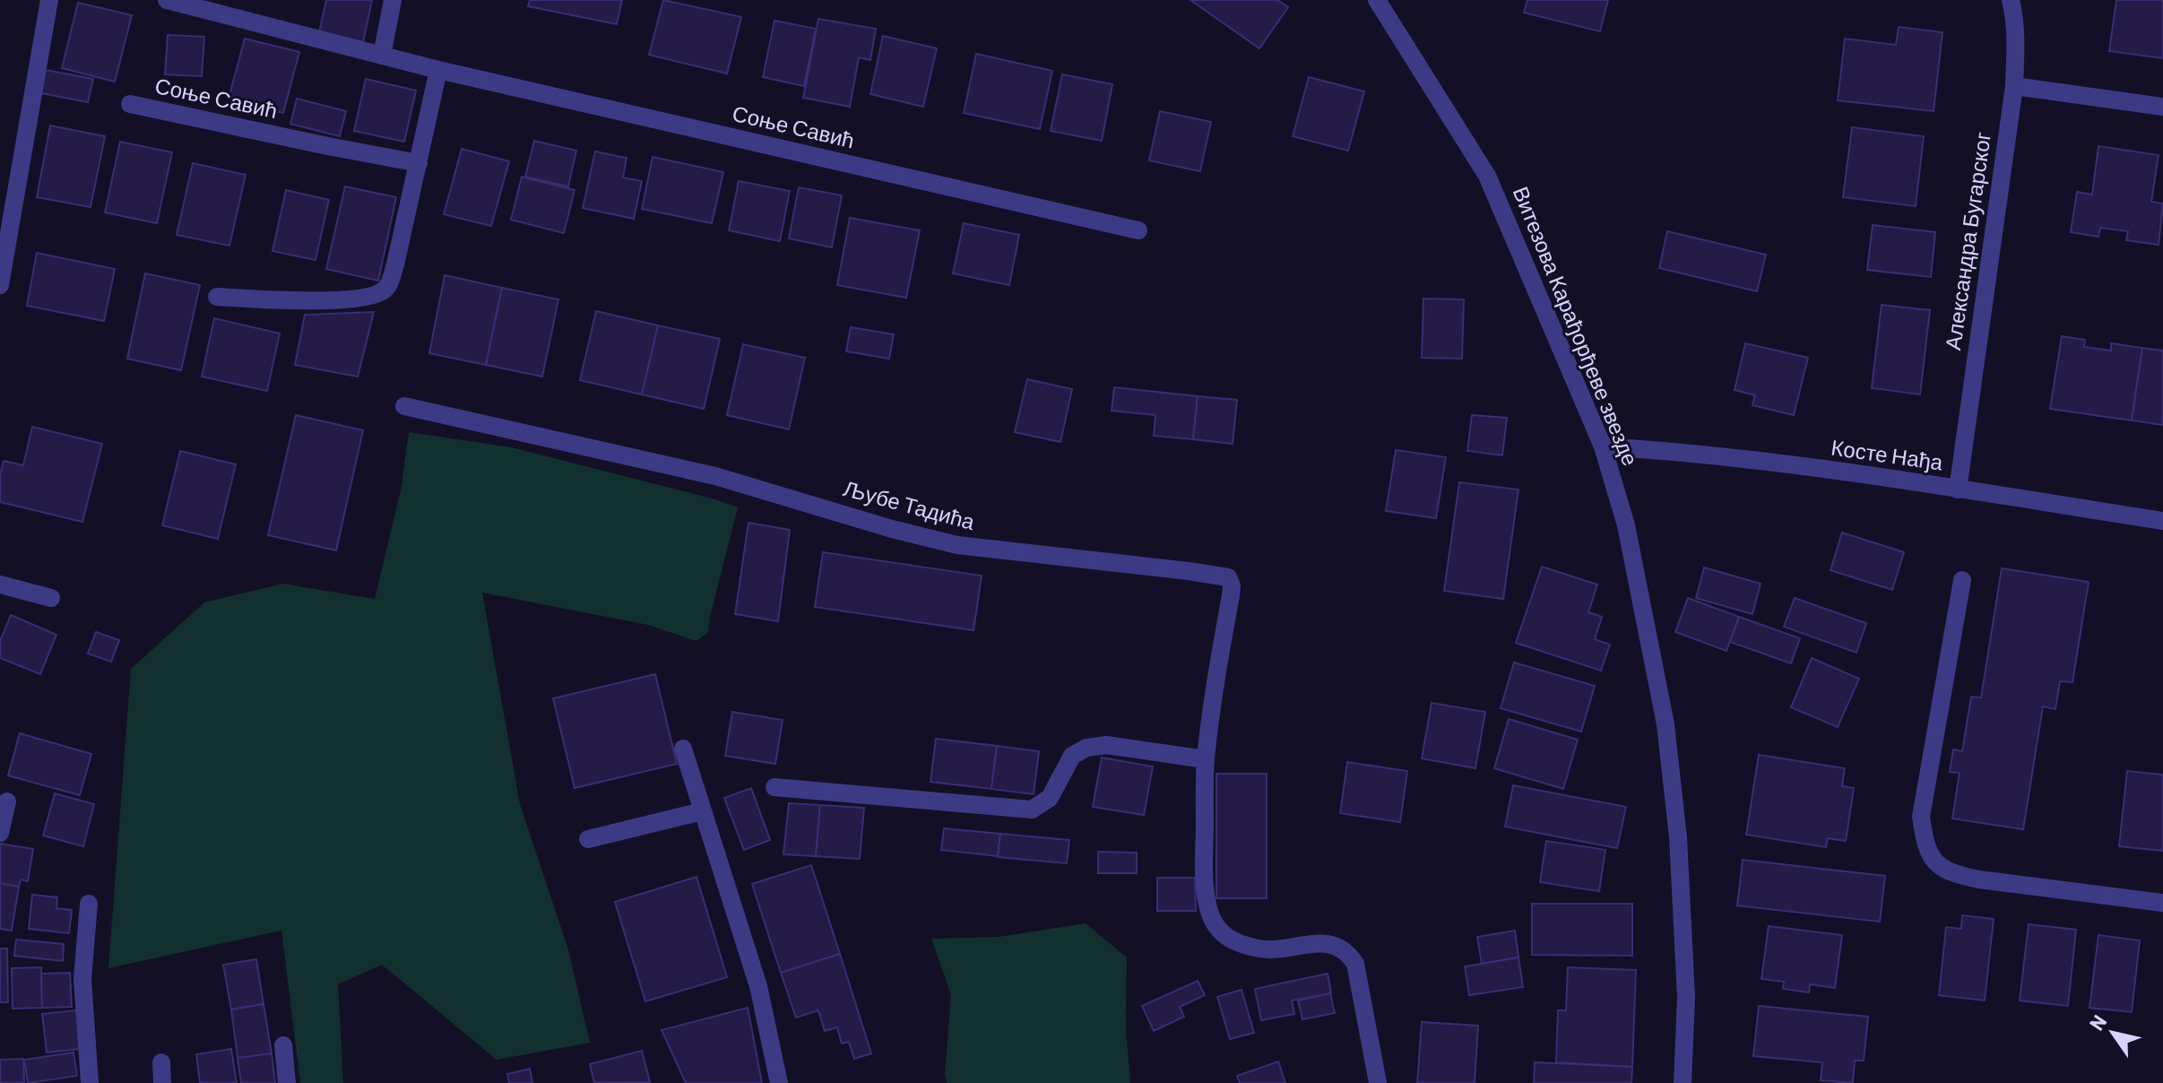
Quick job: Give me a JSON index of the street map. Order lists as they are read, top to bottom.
{
  "streets": {
    "street": [
      "Соње Савић",
      "Александра Бугарског",
      "Витезова Карађорђеве звезде",
      "Косте Нађа",
      "Љубе Тадића"
    ]
  },
  "crossings": [
    ["Александра Бугарског", "Косте Нађа"],
    ["Витезова Карађорђеве звезде", "Косте Нађа"]
  ],
  "north": "top left"
}
